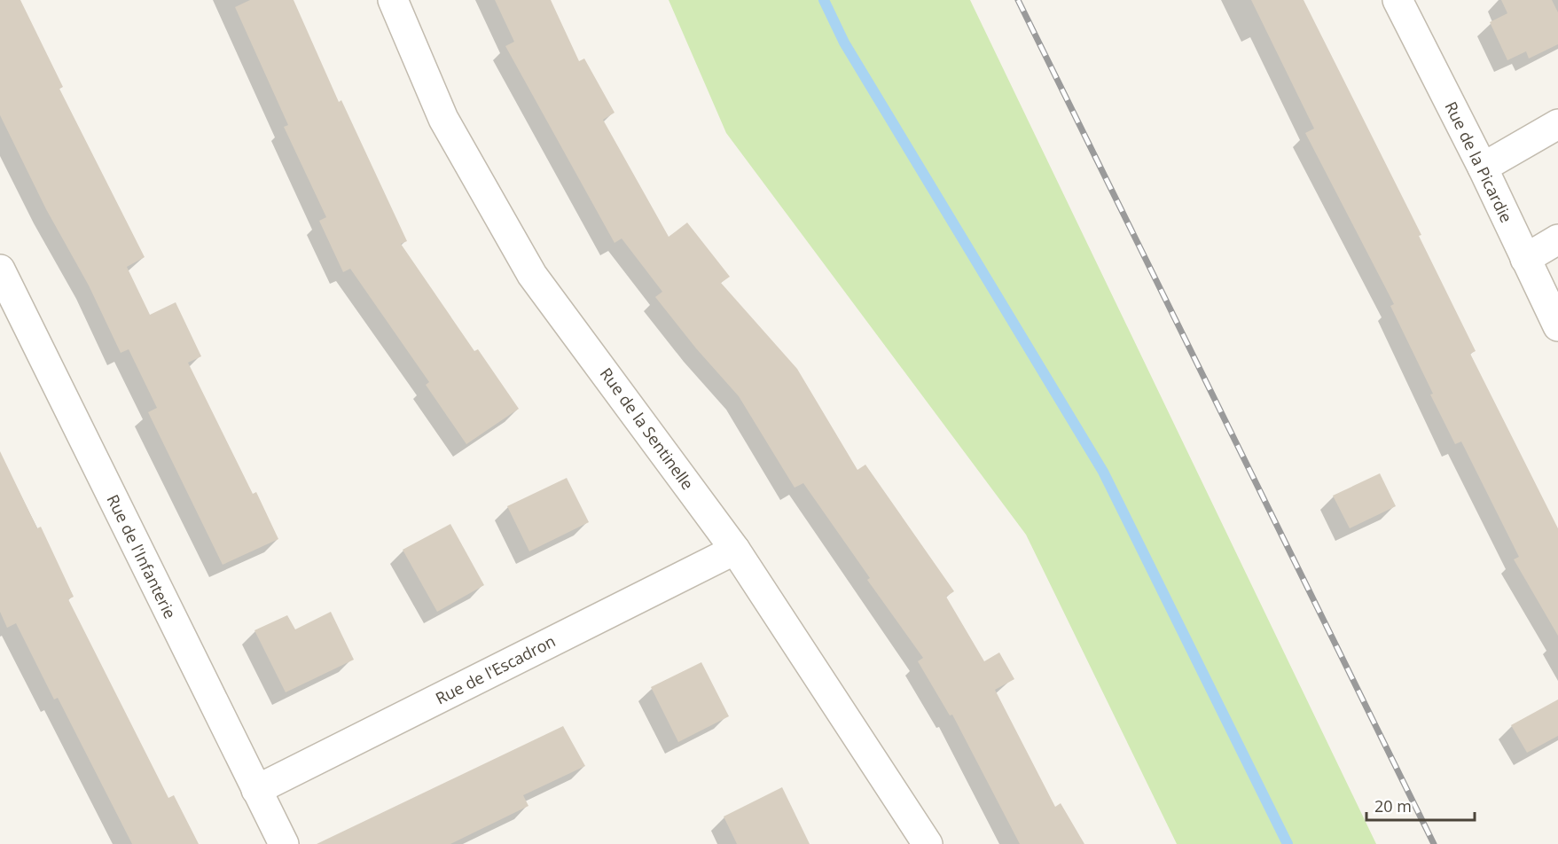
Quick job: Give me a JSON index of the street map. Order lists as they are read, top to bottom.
{
  "streets": {
    "street": [
      "Rue de la Picardie",
      "Rue de la Sentinelle",
      "Rue de l'Infanterie",
      "Rue de l'Escadron"
    ]
  },
  "crossings": [
    ["Rue de la Sentinelle", "Rue de l'Escadron"],
    ["Rue de l'Infanterie", "Rue de l'Escadron"]
  ],
  "scale_bar": "20 m"
}
